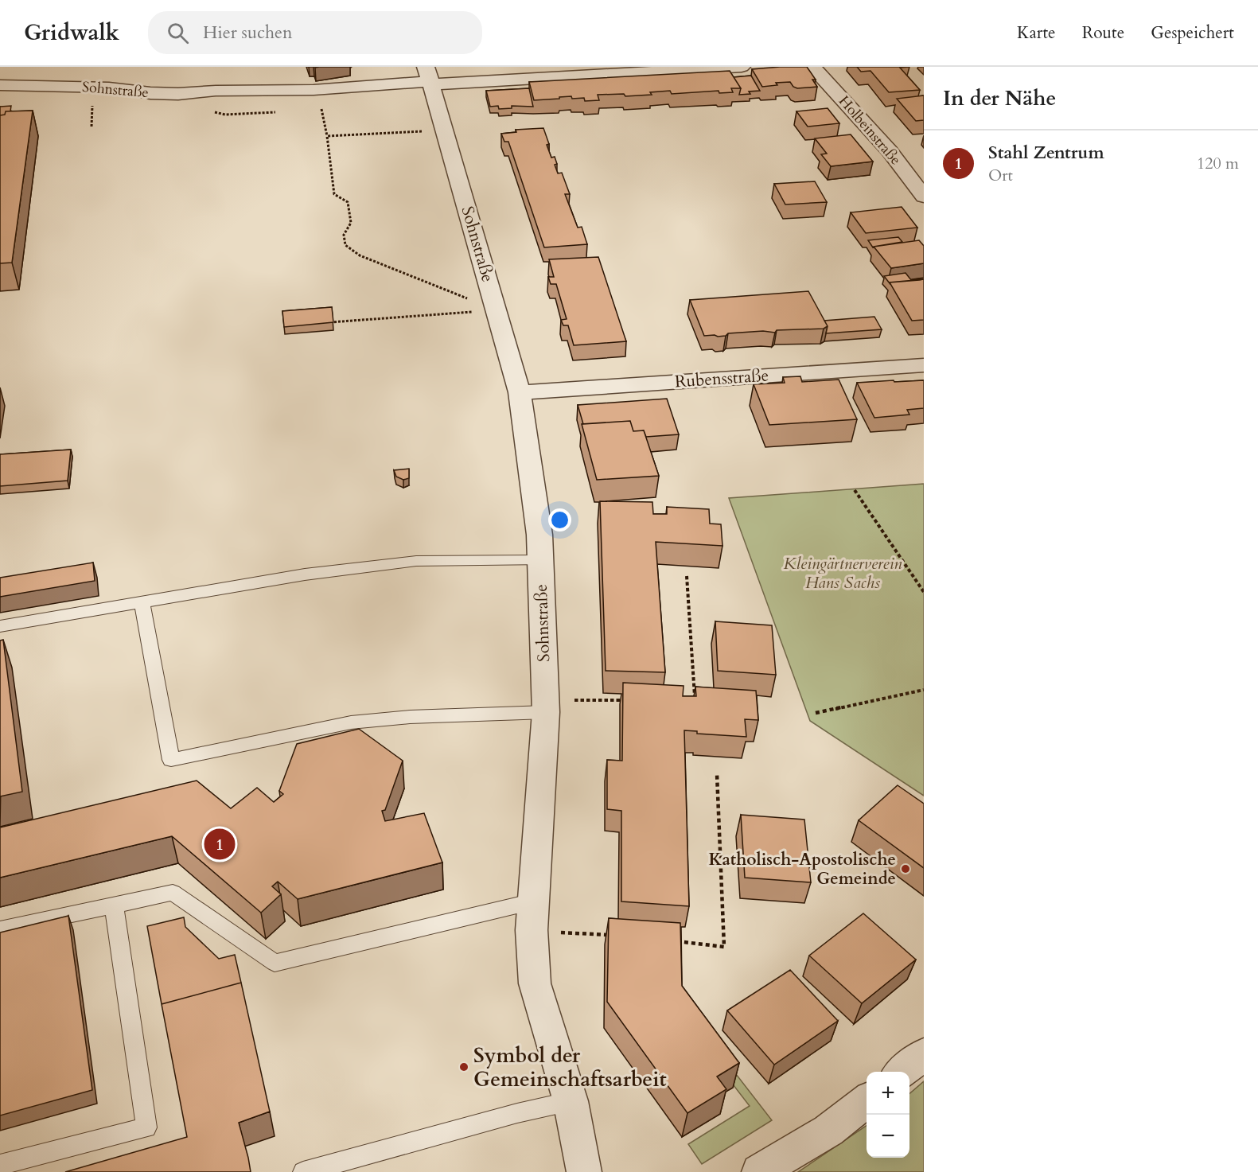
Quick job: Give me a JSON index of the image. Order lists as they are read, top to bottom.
{
  "streets": {
    "street": ["Sohnstraße", "Holbeinstraße", "Rubensstraße"]
  },
  "crossings": [
    ["Sohnstraße", "Rubensstraße"]
  ],
  "parks": ["Kleingärtnerverein Hans Sachs"],
  "places": ["Katholisch-Apostolische Gemeinde", "Symbol der Gemeinschaftsarbeit"],
  "page": {
    "header": "Gridwalk",
    "search": "Hier suchen",
    "nav": ["Karte", "Route", "Gespeichert"],
    "heading": "In der Nähe",
    "list": [
      {
        "mark": "1",
        "name": "Stahl Zentrum",
        "note": "Ort",
        "value": "120 m"
      }
    ],
    "pins": "1",
    "map_buttons": ["+", "−"]
  }
}
